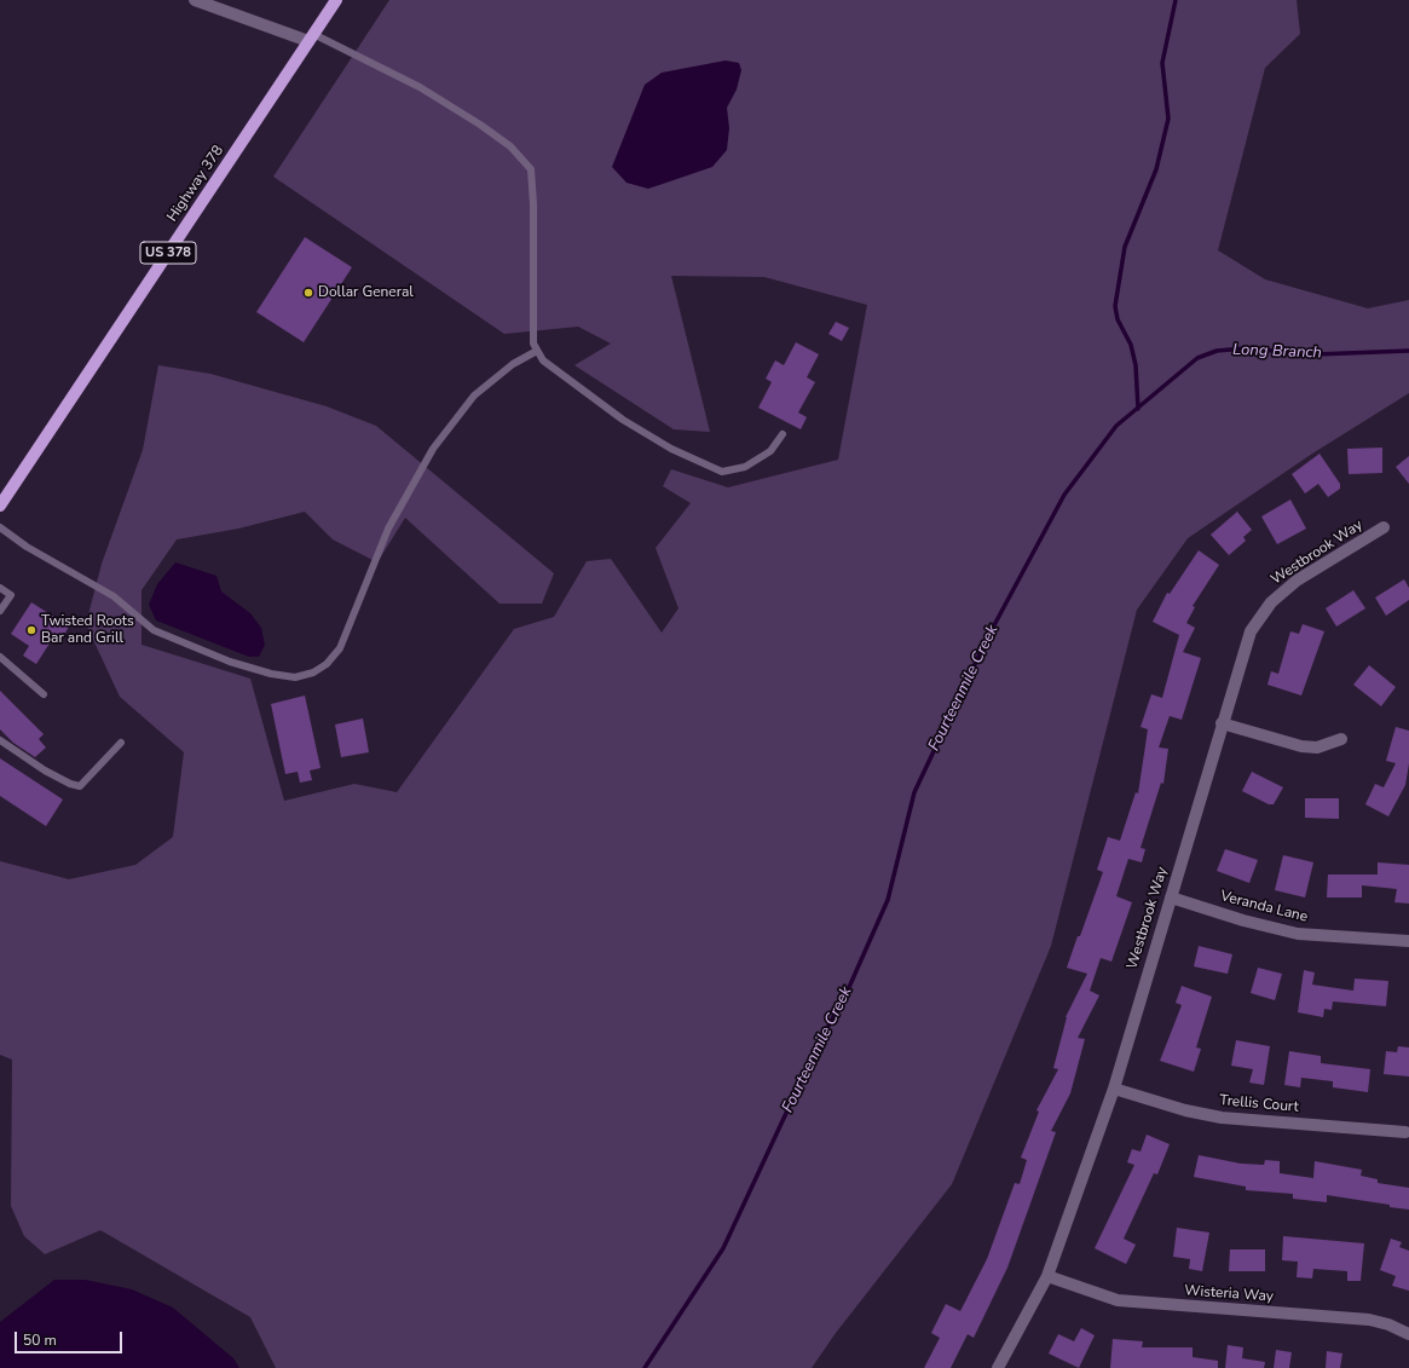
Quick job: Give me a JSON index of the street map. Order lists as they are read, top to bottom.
{
  "streets": {
    "main road": ["Highway 378", "US 378"],
    "street": [
      "Westbrook Way",
      "Veranda Lane",
      "Trellis Court",
      "Wisteria Way"
    ]
  },
  "crossings": [
    ["Westbrook Way", "Veranda Lane"],
    ["Westbrook Way", "Trellis Court"],
    ["Westbrook Way", "Wisteria Way"]
  ],
  "water": ["Long Branch", "Fourteenmile Creek"],
  "places": ["Dollar General", "Twisted Roots Bar and Grill"],
  "scale_bar": "50 m"
}
